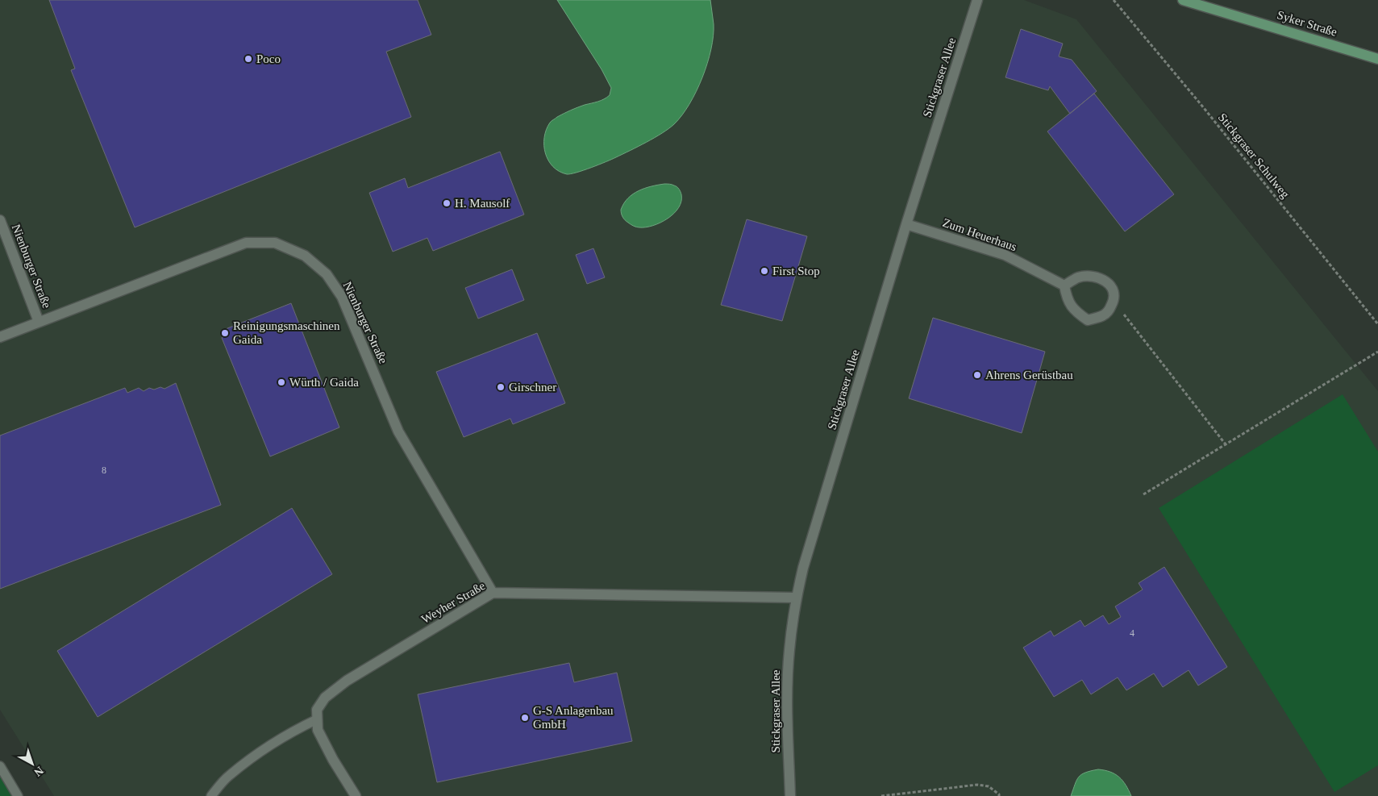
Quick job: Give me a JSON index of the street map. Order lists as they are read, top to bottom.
{
  "streets": {
    "main road": ["Syker Straße"],
    "street": [
      "Stickgraser Allee",
      "Zum Heuerhaus",
      "Nienburger Straße",
      "Weyher Straße"
    ],
    "path": ["Stickgraser Schulweg"]
  },
  "crossings": [
    ["Stickgraser Allee", "Zum Heuerhaus"],
    ["Stickgraser Allee", "Weyher Straße"],
    ["Nienburger Straße", "Weyher Straße"]
  ],
  "places": [
    "Poco",
    "H. Mausolf",
    "First Stop",
    "Reinigungsmaschinen Gaida",
    "Ahrens Gerüstbau",
    "Würth / Gaida",
    "Girschner",
    "G-S Anlagenbau GmbH"
  ],
  "house_numbers": ["8", "4"],
  "north": "bottom right"
}
